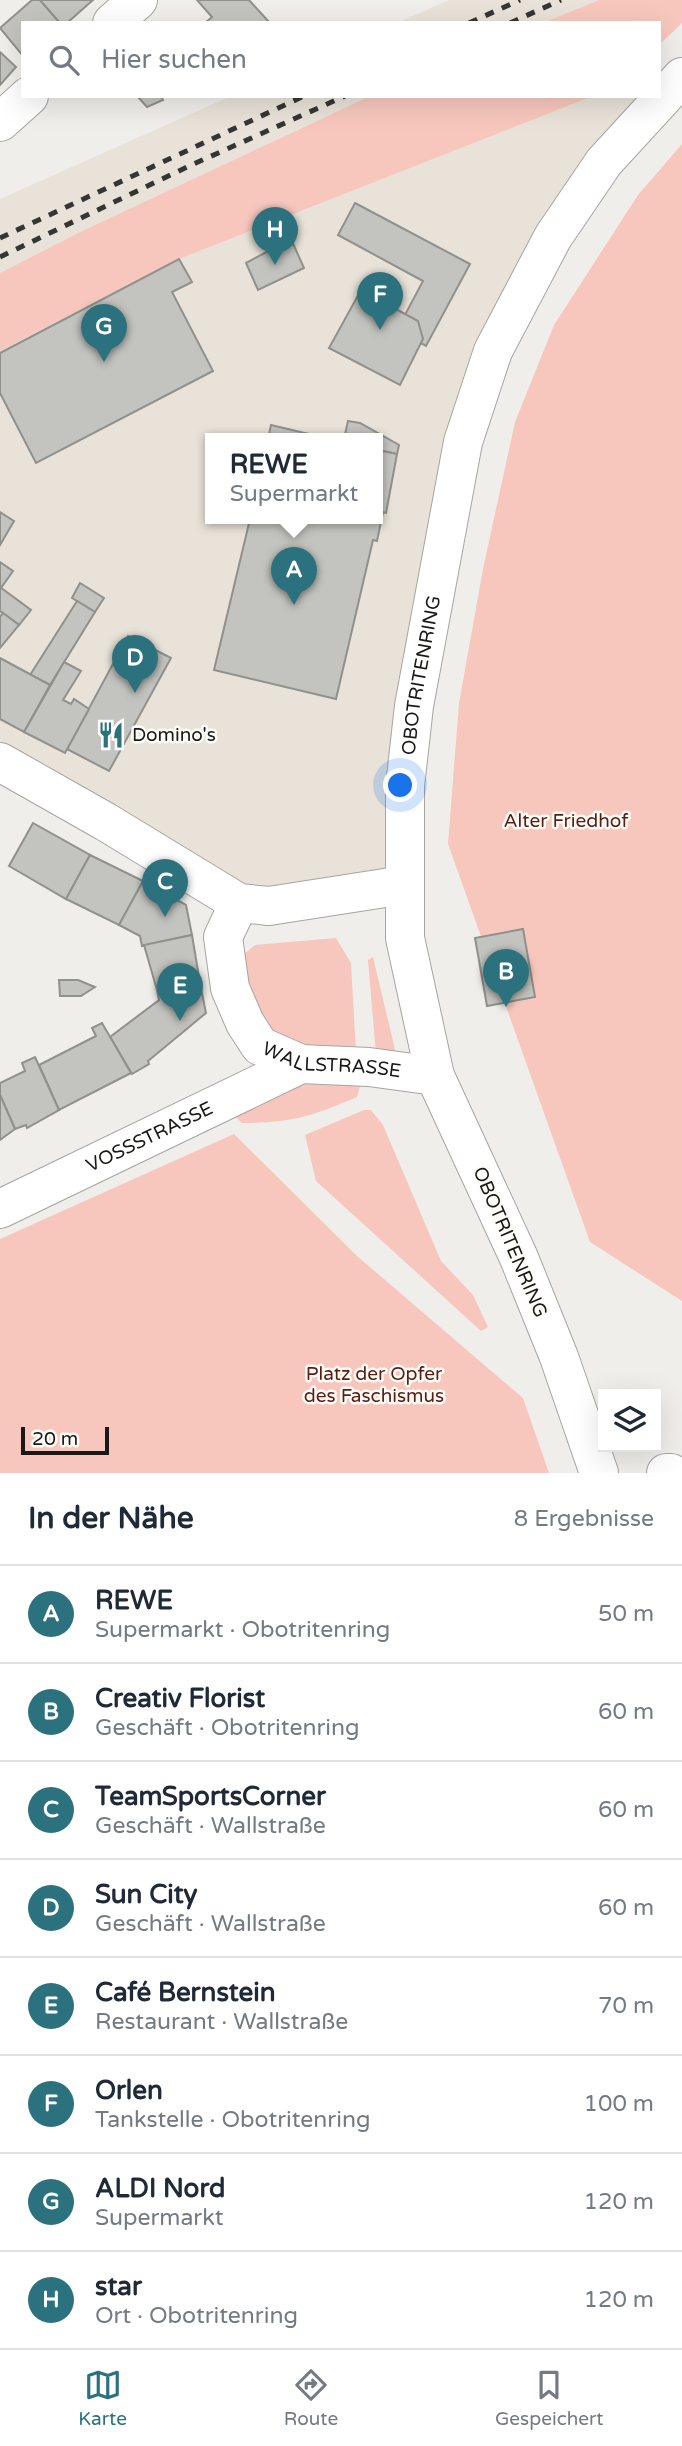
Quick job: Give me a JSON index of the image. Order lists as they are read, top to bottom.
{
  "streets": {
    "street": ["OBOTRITENRING", "WALLSTRASSE", "VOSSSTRASSE"]
  },
  "crossings": [
    ["OBOTRITENRING", "WALLSTRASSE"],
    ["WALLSTRASSE", "VOSSSTRASSE"]
  ],
  "parks": ["Alter Friedhof", "Platz der Opfer des Faschismus"],
  "places": {
    "restaurant": ["Domino's"]
  },
  "scale_bar": "20 m",
  "page": {
    "search": "Hier suchen",
    "pins": [
      "H",
      "F",
      "G",
      "A",
      "D",
      "C",
      "B",
      "E"
    ],
    "popup": ["REWE", "Supermarkt"],
    "scale": "20 m",
    "heading": ["In der Nähe", "8 Ergebnisse"],
    "list": [
      {
        "mark": "A",
        "name": "REWE",
        "note": "Supermarkt · Obotritenring",
        "value": "50 m"
      },
      {
        "mark": "B",
        "name": "Creativ Florist",
        "note": "Geschäft · Obotritenring",
        "value": "60 m"
      },
      {
        "mark": "C",
        "name": "TeamSportsCorner",
        "note": "Geschäft · Wallstraße",
        "value": "60 m"
      },
      {
        "mark": "D",
        "name": "Sun City",
        "note": "Geschäft · Wallstraße",
        "value": "60 m"
      },
      {
        "mark": "E",
        "name": "Café Bernstein",
        "note": "Restaurant · Wallstraße",
        "value": "70 m"
      },
      {
        "mark": "F",
        "name": "Orlen",
        "note": "Tankstelle · Obotritenring",
        "value": "100 m"
      },
      {
        "mark": "G",
        "name": "ALDI Nord",
        "note": "Supermarkt",
        "value": "120 m"
      },
      {
        "mark": "H",
        "name": "star",
        "note": "Ort · Obotritenring",
        "value": "120 m"
      }
    ],
    "nav": ["Karte", "Route", "Gespeichert"]
  }
}
